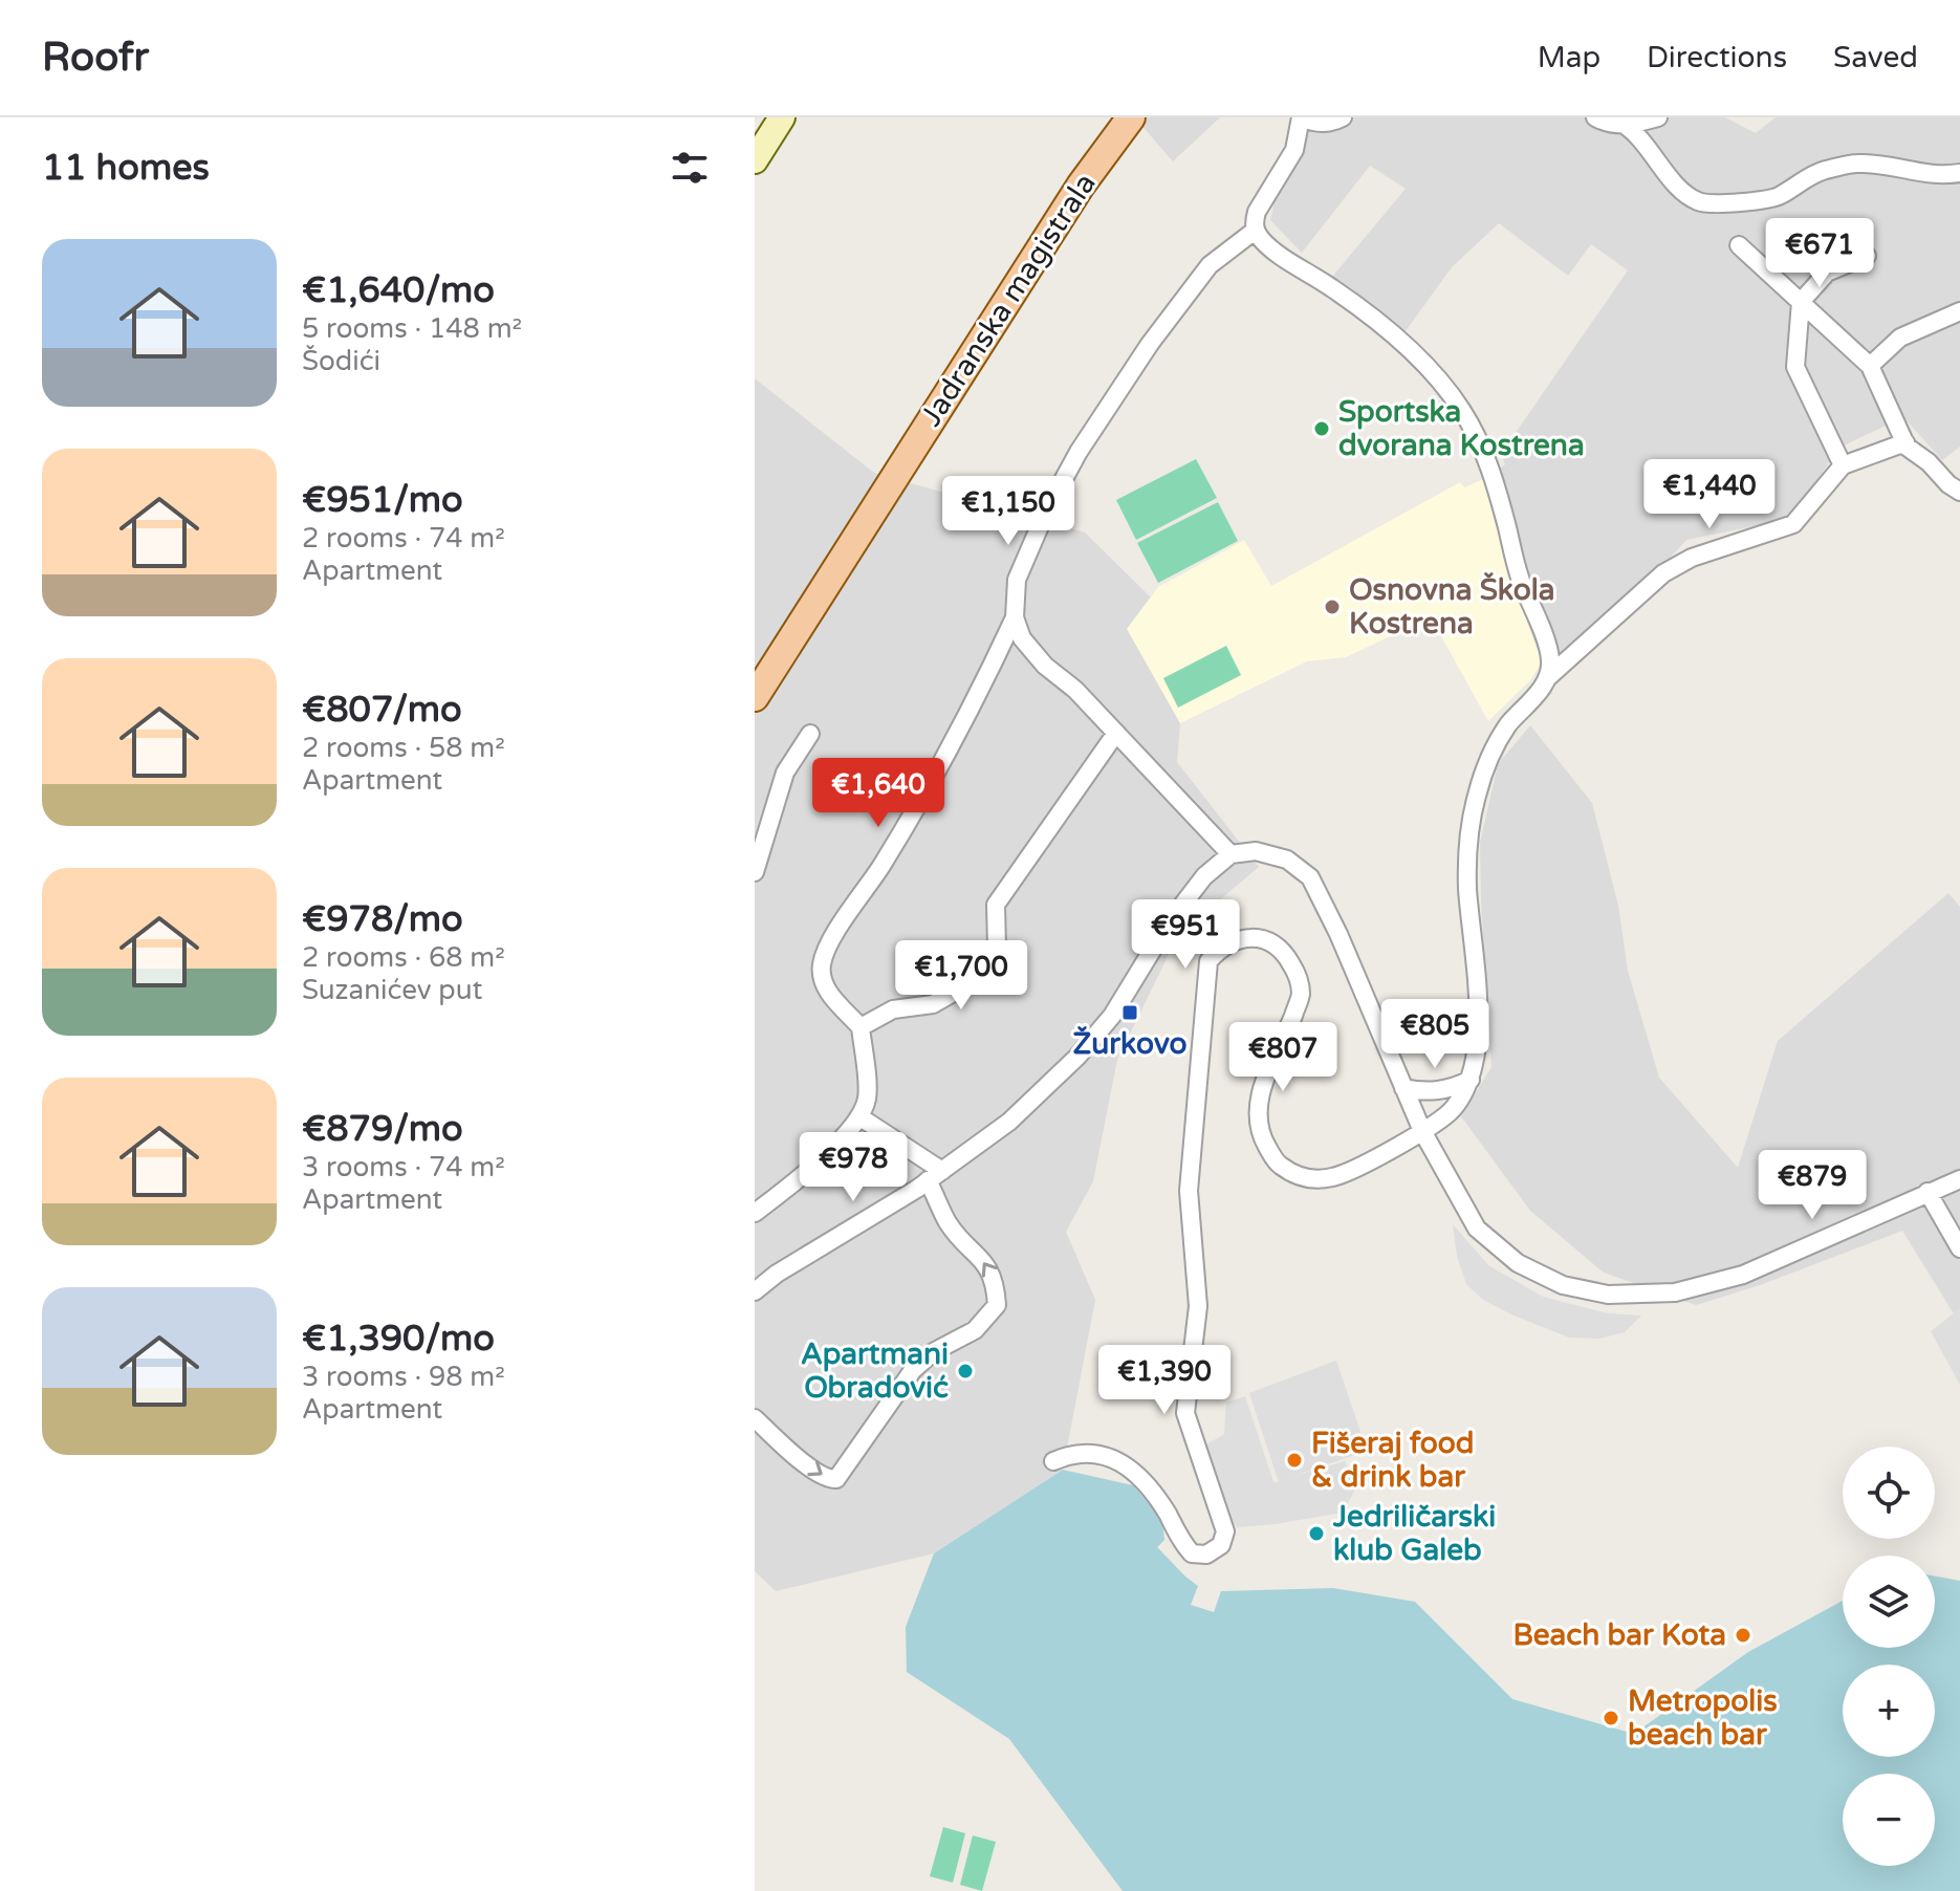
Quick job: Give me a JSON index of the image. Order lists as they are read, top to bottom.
{
  "streets": {
    "main road": ["Jadranska magistrala"]
  },
  "places": {
    "other": [
      "Sportska dvorana Kostrena",
      "Osnovna Škola Kostrena",
      "Apartmani Obradović",
      "Fišeraj food & drink bar",
      "Jedriličarski klub Galeb",
      "Beach bar Kota",
      "Metropolis beach bar"
    ],
    "transit": ["Žurkovo"]
  },
  "page": {
    "header": "Roofr",
    "nav": ["Map", "Directions", "Saved"],
    "heading": "11 homes",
    "list": [
      {
        "name": "€1,640/mo",
        "note": "5 rooms · 148 m² · Šodići"
      },
      {
        "name": "€951/mo",
        "note": "2 rooms · 74 m² · Apartment"
      },
      {
        "name": "€807/mo",
        "note": "2 rooms · 58 m² · Apartment"
      },
      {
        "name": "€978/mo",
        "note": "2 rooms · 68 m² · Suzanićev put"
      },
      {
        "name": "€879/mo",
        "note": "3 rooms · 74 m² · Apartment"
      },
      {
        "name": "€1,390/mo",
        "note": "3 rooms · 98 m² · Apartment"
      }
    ],
    "price": [
      "€671",
      "€1,440",
      "€1,150",
      "€1,640",
      "€951",
      "€1,700",
      "€805",
      "€807",
      "€978",
      "€879",
      "€1,390"
    ],
    "map_buttons": ["+", "−"]
  }
}
